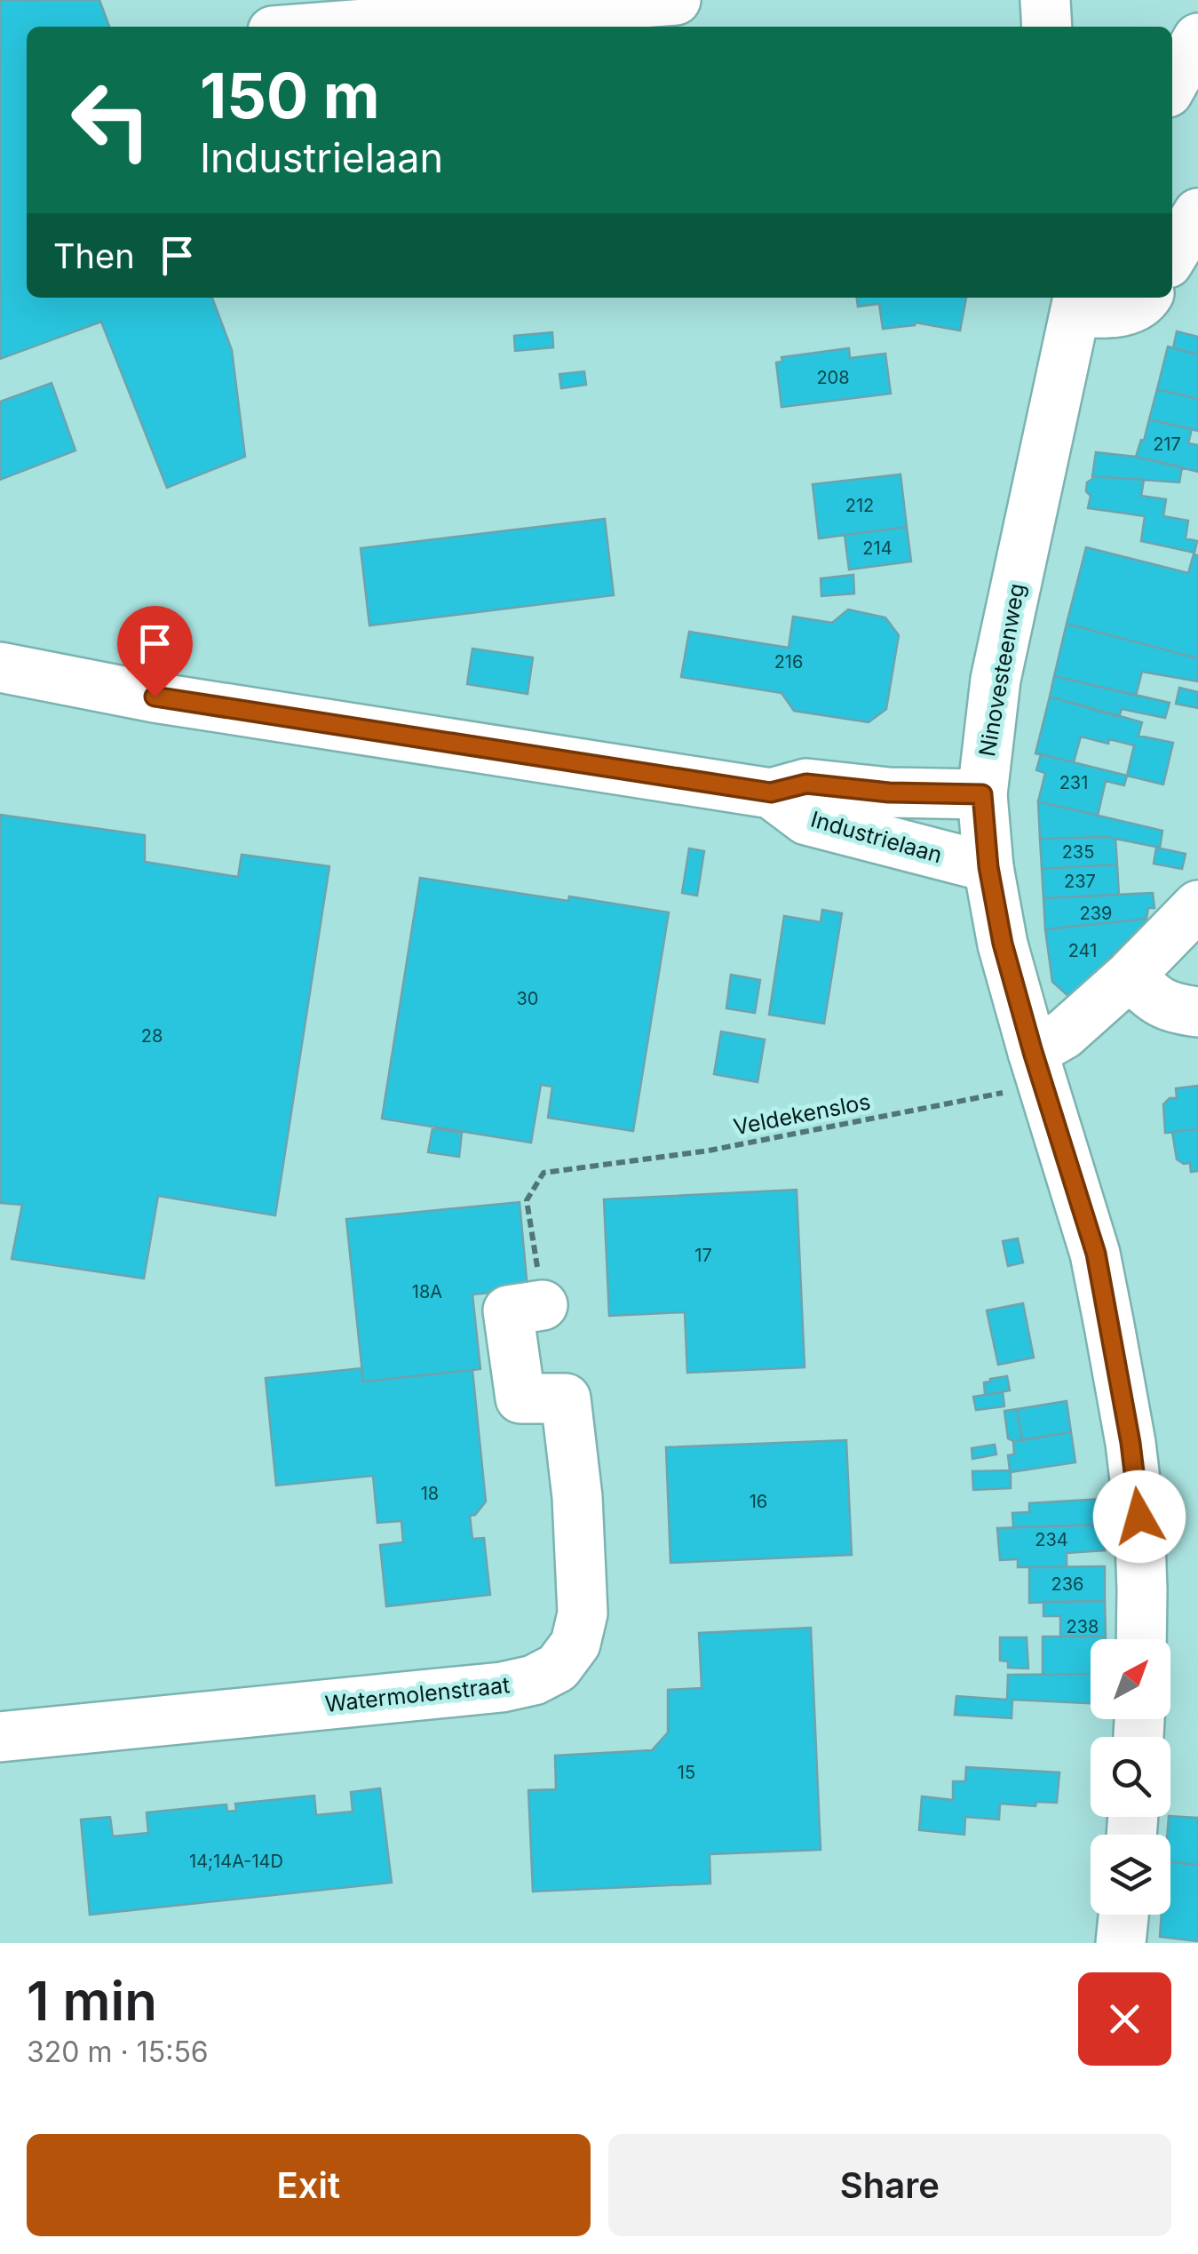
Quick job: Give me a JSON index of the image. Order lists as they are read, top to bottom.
{
  "streets": {
    "street": ["Ninovesteenweg", "Industrielaan", "Watermolenstraat"],
    "path": ["Veldekenslos"]
  },
  "crossings": [
    ["Ninovesteenweg", "Industrielaan"],
    ["Ninovesteenweg", "Veldekenslos"],
    ["Veldekenslos", "Watermolenstraat"]
  ],
  "house_numbers": [
    "208",
    "217",
    "212",
    "214",
    "216",
    "231",
    "235",
    "237",
    "239",
    "241",
    "30",
    "28",
    "17",
    "18A",
    "18",
    "16",
    "234",
    "236",
    "238",
    "15",
    "14;14A-14D"
  ],
  "north": "top right",
  "page": {
    "turn": ["150 m", "Industrielaan"],
    "then": "Then",
    "heading": ["1 min", "320 m · 15:56"],
    "buttons": ["Exit", "Share"]
  }
}
